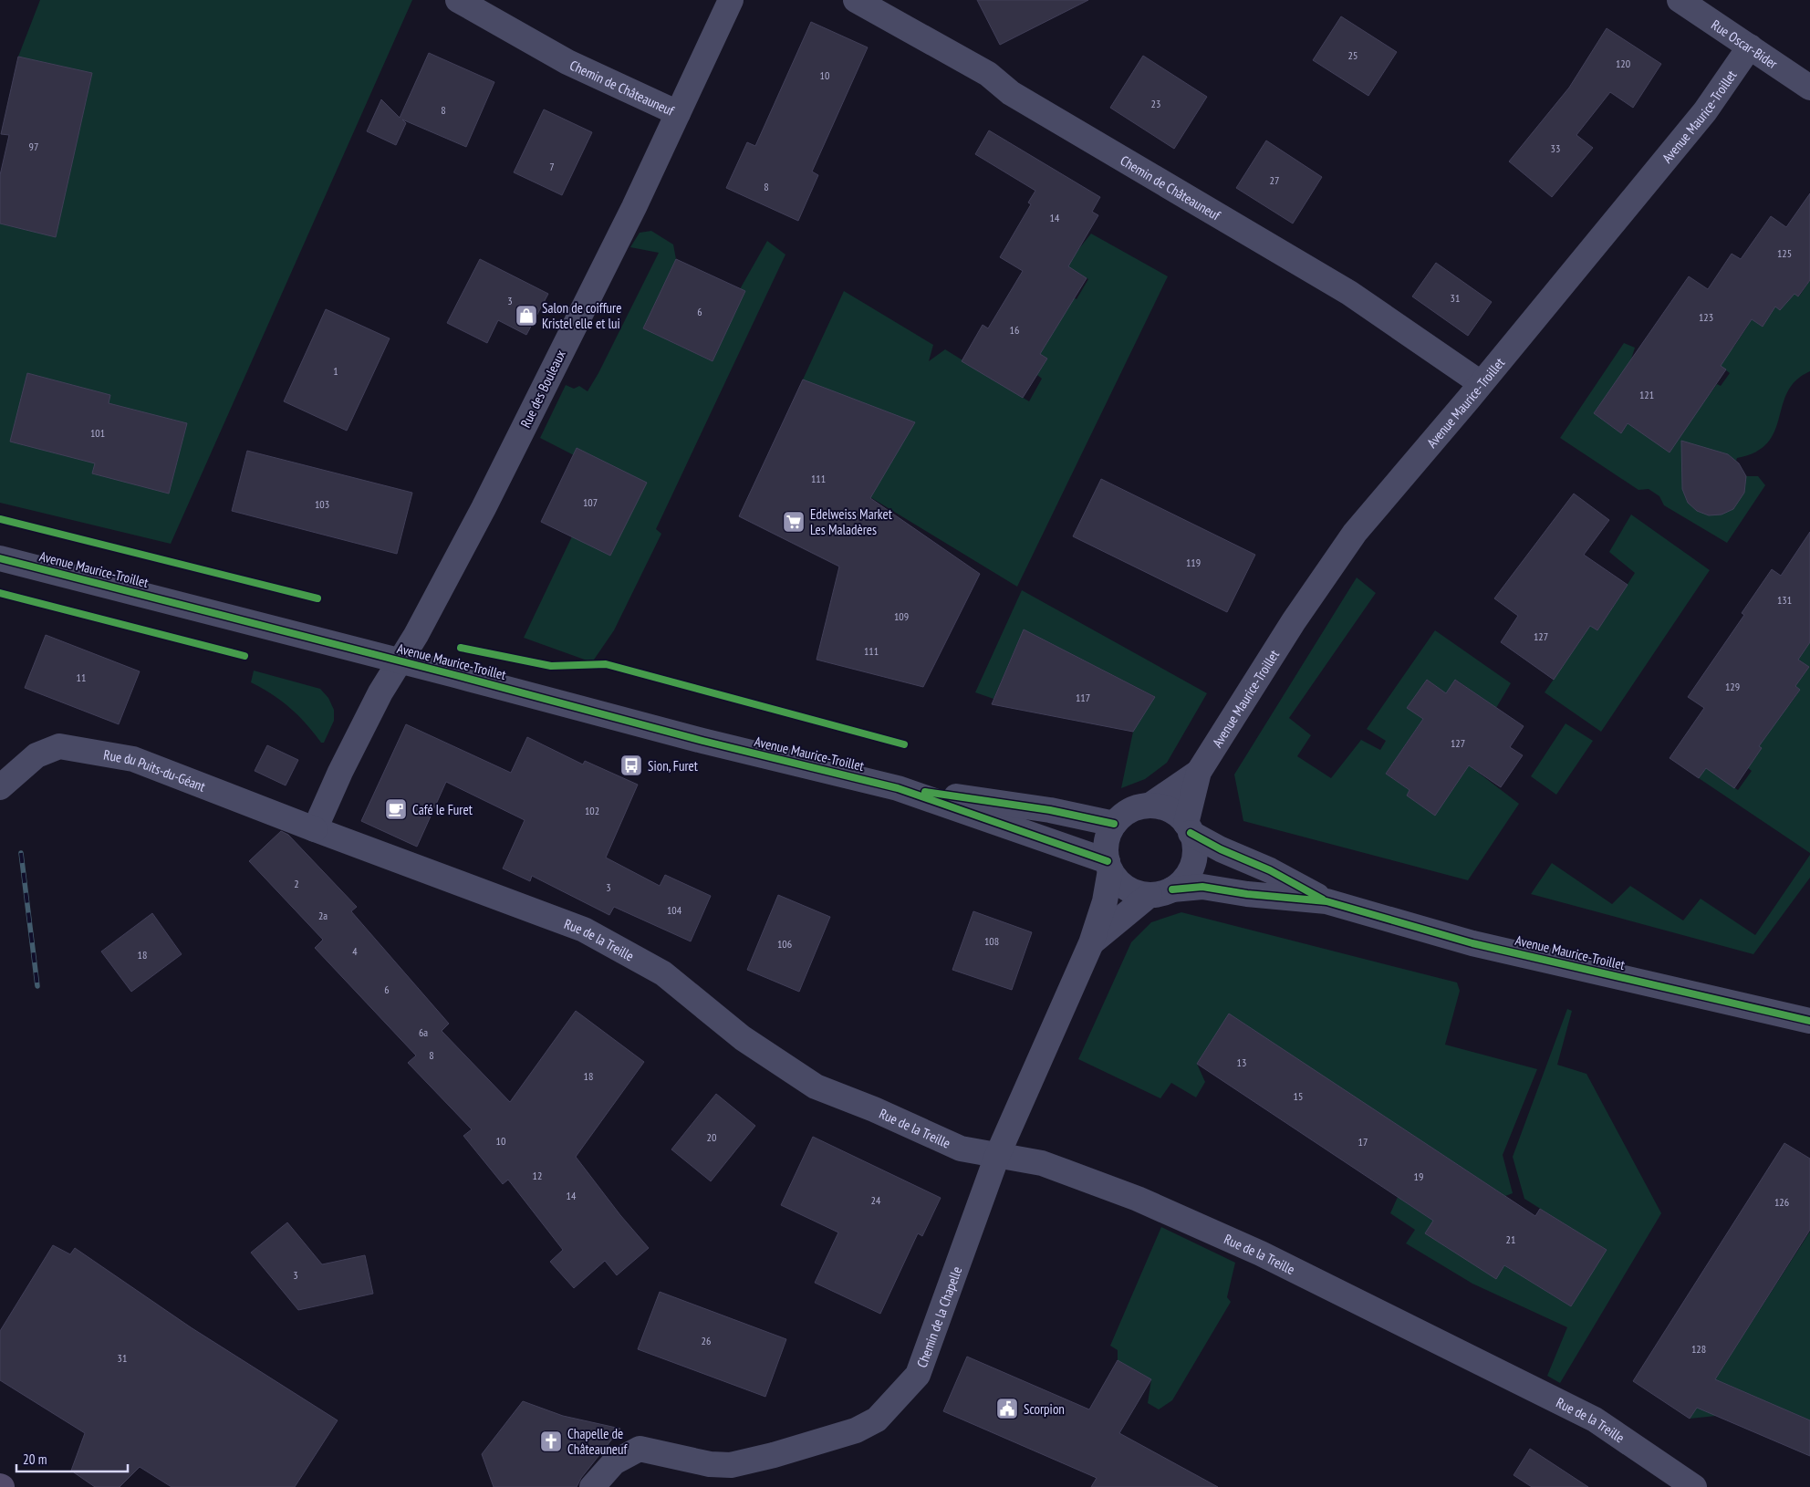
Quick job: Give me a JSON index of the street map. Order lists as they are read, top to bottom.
{
  "streets": {
    "street": [
      "Rue Oscar-Bider",
      "Chemin de Châteauneuf",
      "Avenue Maurice-Troillet",
      "Rue des Bouleaux",
      "Rue du Puits-du-Géant",
      "Rue de la Treille",
      "Chemin de la Chapelle"
    ]
  },
  "crossings": [
    ["Rue Oscar-Bider", "Avenue Maurice-Troillet"],
    ["Chemin de Châteauneuf", "Avenue Maurice-Troillet"],
    ["Chemin de Châteauneuf", "Rue des Bouleaux"],
    ["Avenue Maurice-Troillet", "Rue des Bouleaux"],
    ["Avenue Maurice-Troillet", "Chemin de la Chapelle"],
    ["Rue du Puits-du-Géant", "Rue de la Treille"],
    ["Rue de la Treille", "Chemin de la Chapelle"]
  ],
  "places": {
    "shop": ["Salon de coiffure Kristel elle et lui"],
    "supermarket": ["Edelweiss Market Les Maladères"],
    "bus stop": ["Sion, Furet"],
    "cafe": ["Café le Furet"],
    "public building": ["Scorpion"],
    "church": ["Chapelle de Châteauneuf"]
  },
  "house_numbers": [
    "25",
    "120",
    "10",
    "23",
    "8",
    "97",
    "33",
    "7",
    "27",
    "8",
    "14",
    "125",
    "31",
    "3",
    "6",
    "123",
    "16",
    "1",
    "121",
    "101",
    "111",
    "107",
    "103",
    "119",
    "131",
    "109",
    "127",
    "111",
    "11",
    "129",
    "117",
    "127",
    "102",
    "2",
    "3",
    "104",
    "2a",
    "108",
    "106",
    "4",
    "18",
    "6",
    "6a",
    "8",
    "13",
    "18",
    "15",
    "20",
    "10",
    "17",
    "12",
    "19",
    "14",
    "24",
    "126",
    "21",
    "3",
    "26",
    "128",
    "31"
  ],
  "scale_bar": "20 m"
}
